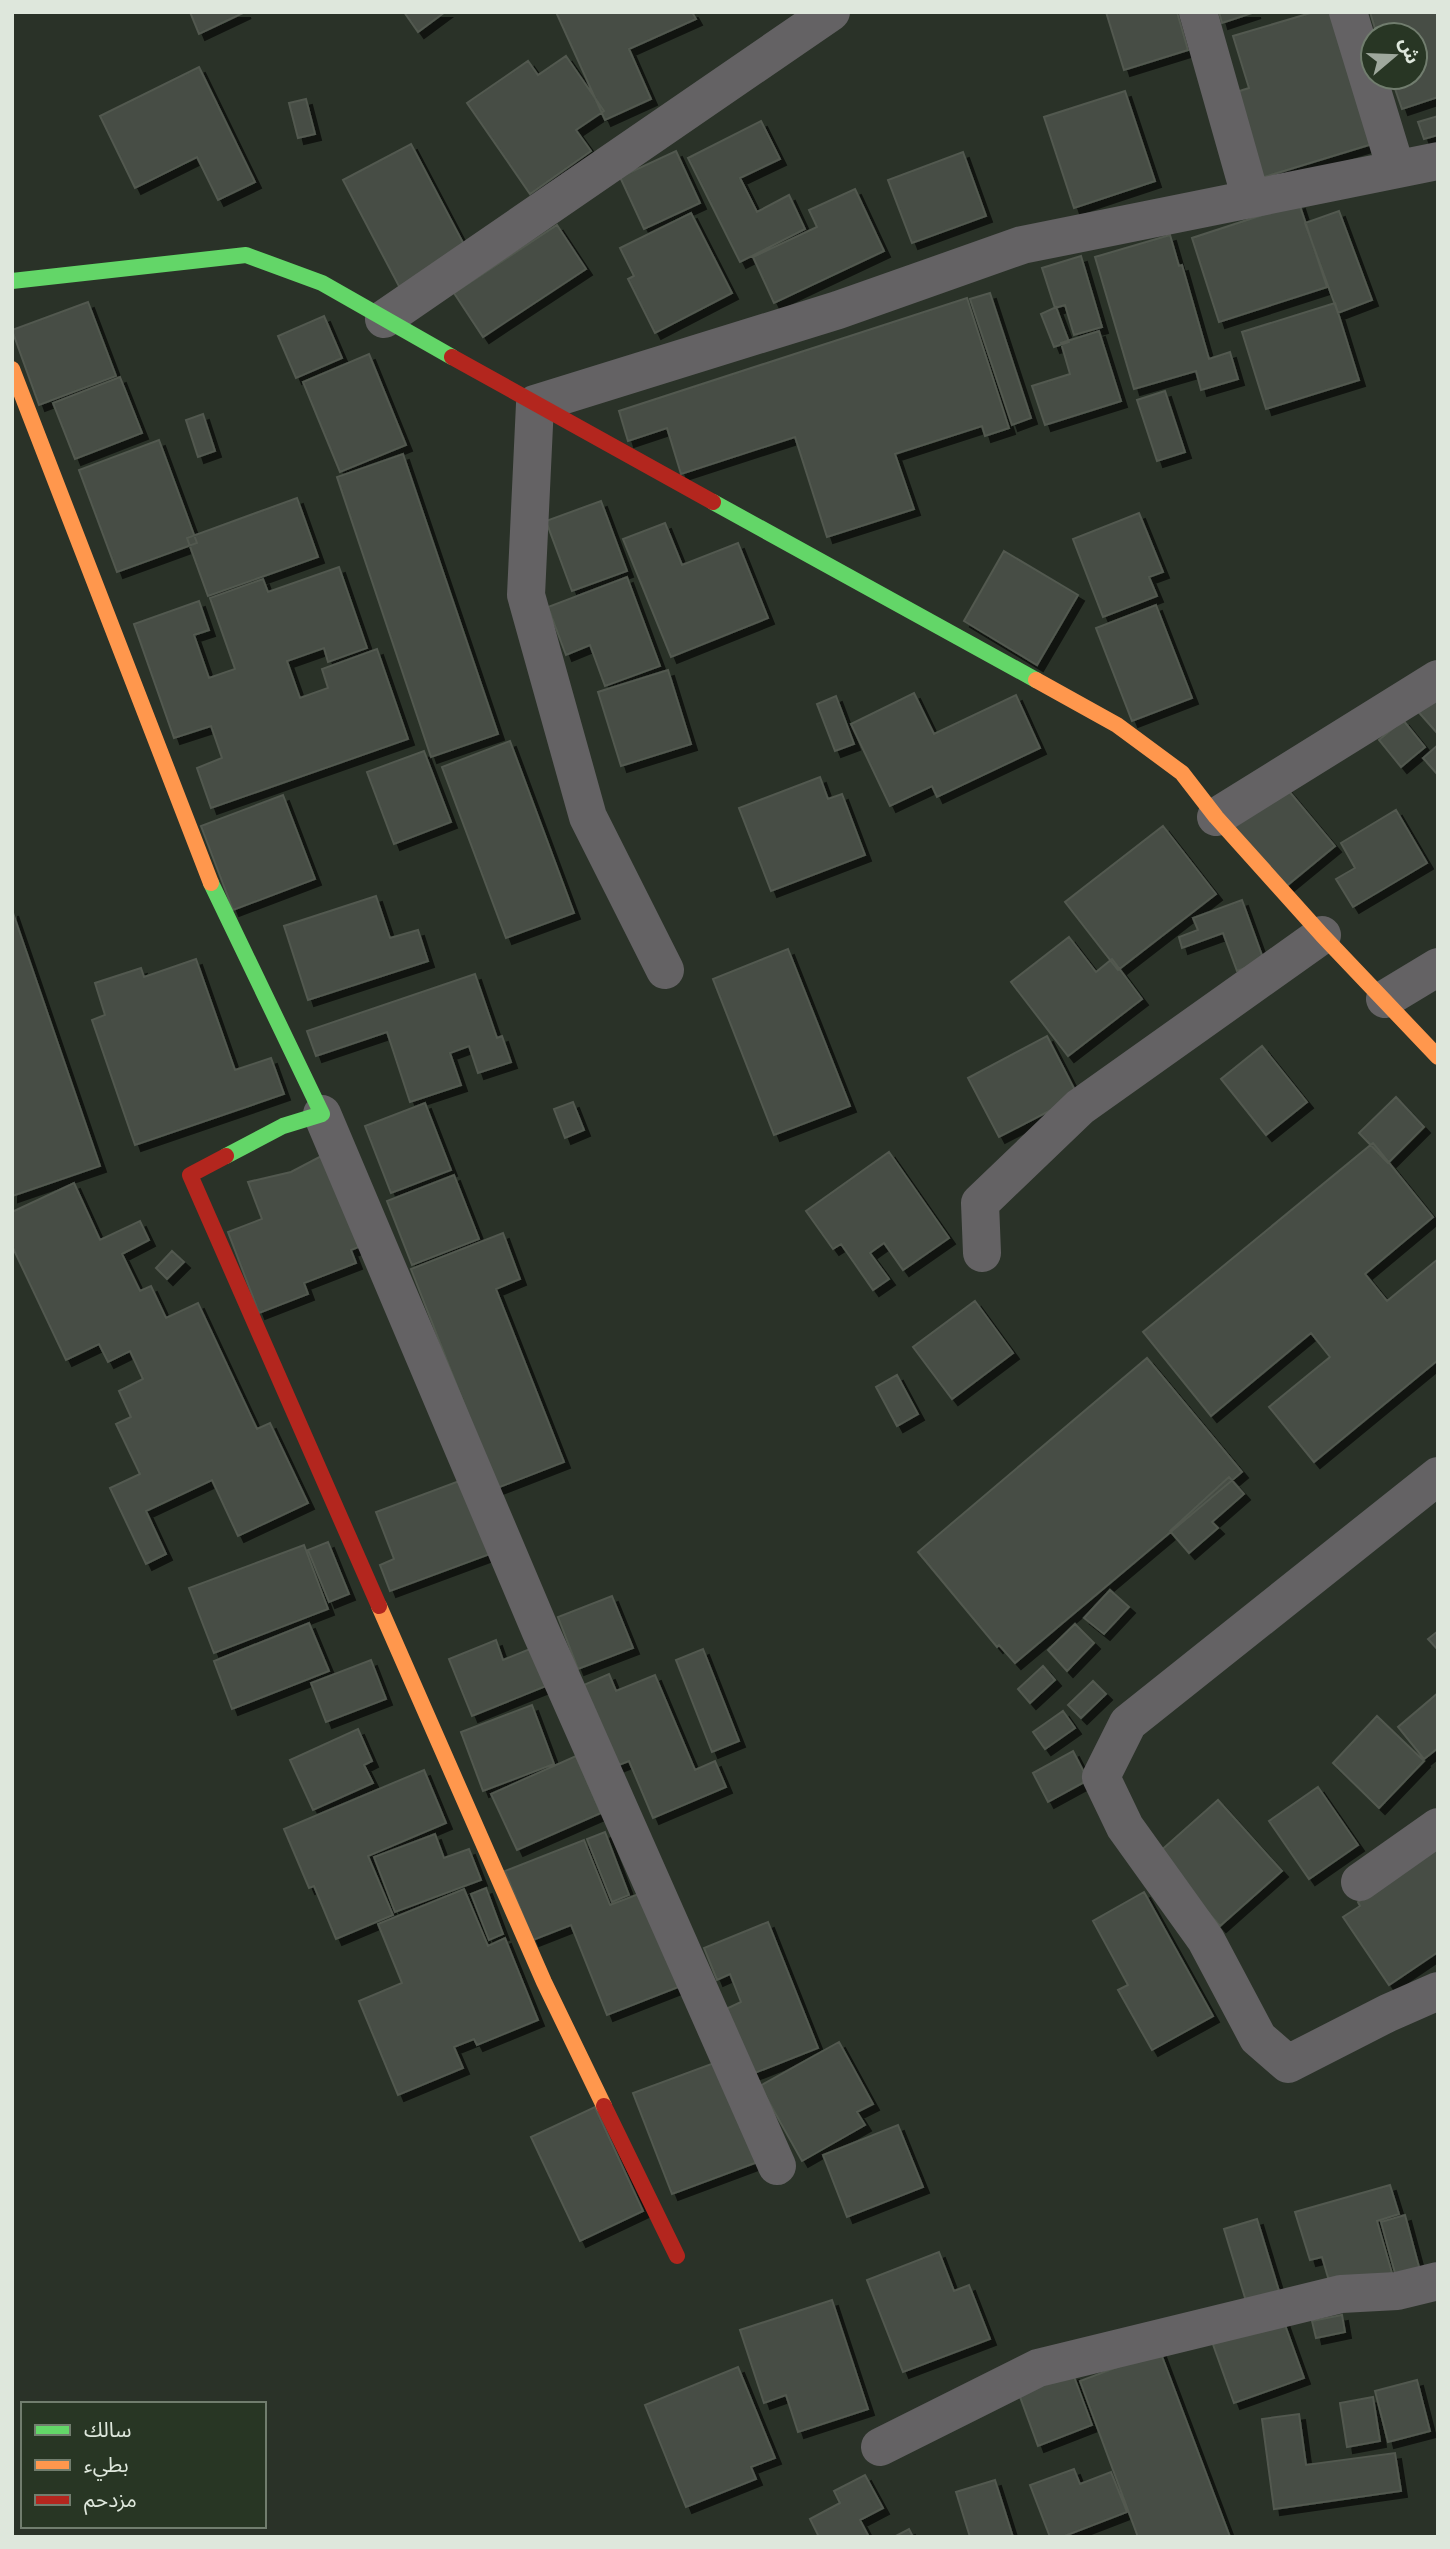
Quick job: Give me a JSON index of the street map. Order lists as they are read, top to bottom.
{
  "legend": ["سالك", "بطيء", "مزدحم"],
  "north": "right"
}
